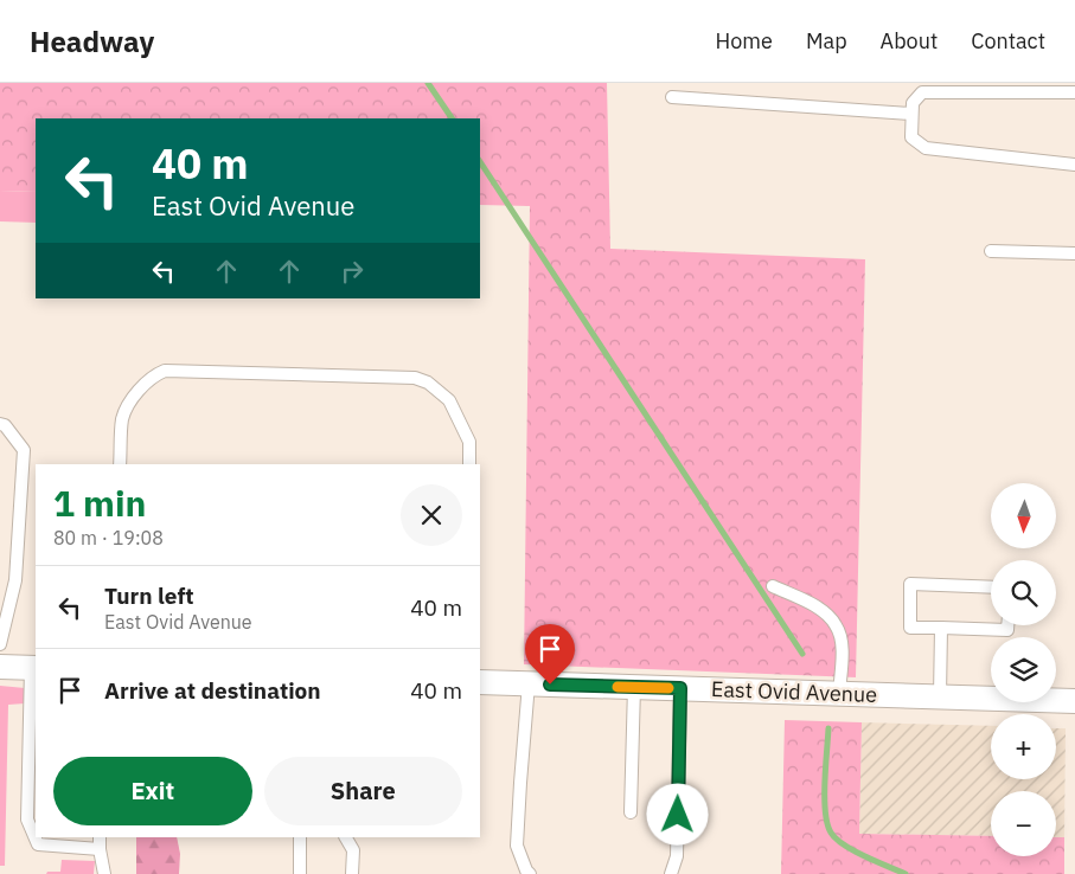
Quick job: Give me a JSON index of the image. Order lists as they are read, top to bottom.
{
  "streets": {
    "street": ["East Ovid Avenue"]
  },
  "north": "bottom",
  "page": {
    "header": "Headway",
    "nav": [
      "Home",
      "Map",
      "About",
      "Contact"
    ],
    "turn": ["40 m", "East Ovid Avenue"],
    "heading": ["1 min", "80 m · 19:08"],
    "map_buttons": ["+", "−"],
    "list": [
      {
        "name": "Turn left",
        "note": "East Ovid Avenue",
        "value": "40 m"
      },
      {
        "name": "Arrive at destination",
        "value": "40 m"
      }
    ],
    "buttons": ["Exit", "Share"]
  }
}
